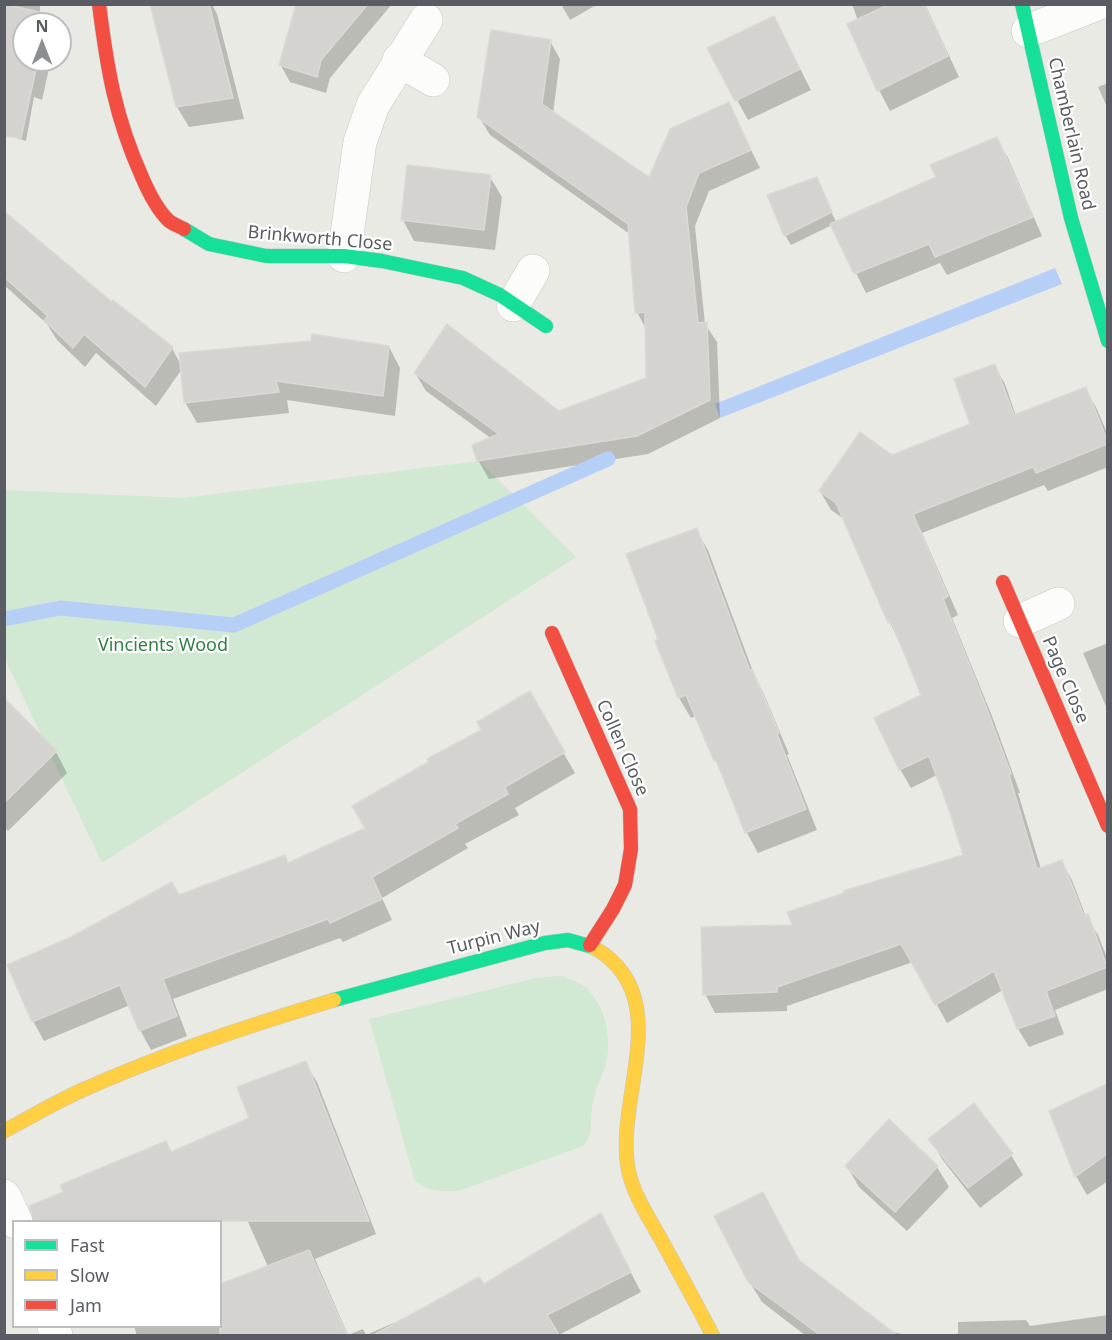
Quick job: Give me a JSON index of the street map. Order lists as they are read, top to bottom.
{
  "streets": {
    "street": [
      "Chamberlain Road",
      "Brinkworth Close",
      "Page Close",
      "Collen Close",
      "Turpin Way"
    ]
  },
  "crossings": [
    ["Collen Close", "Turpin Way"]
  ],
  "parks": ["Vincients Wood"],
  "legend": ["Fast", "Slow", "Jam"],
  "north": "top"
}
